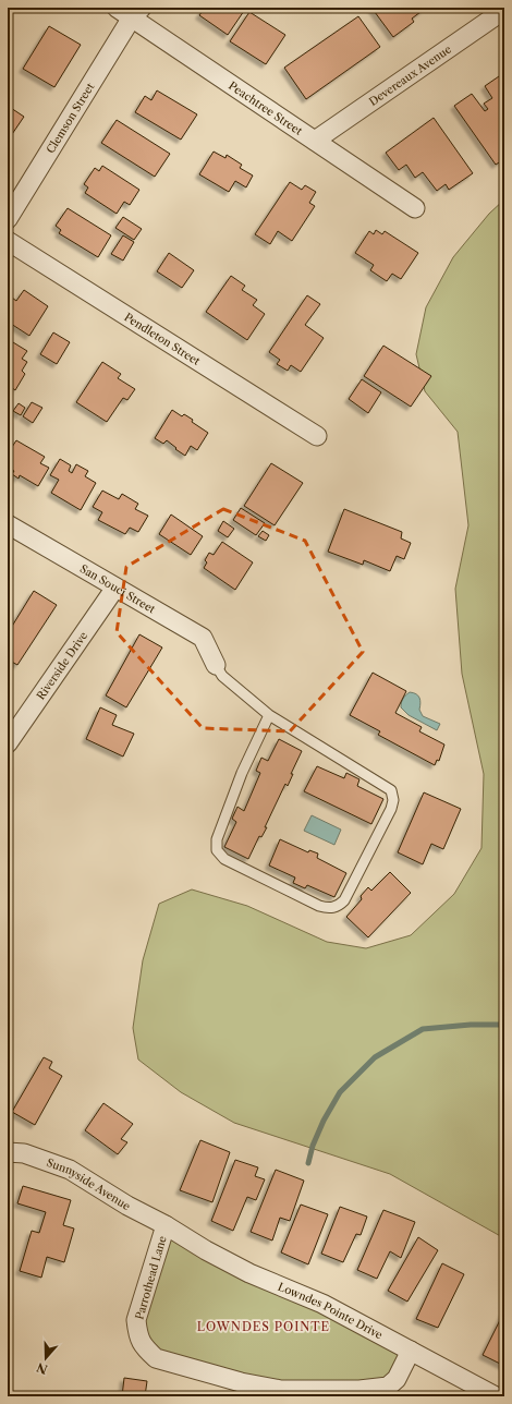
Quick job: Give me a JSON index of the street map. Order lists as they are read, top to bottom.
{
  "streets": {
    "street": [
      "Devereaux Avenue",
      "Peachtree Street",
      "Clemson Street",
      "Pendleton Street",
      "San Souci Street",
      "Riverside Drive",
      "Sunnyside Avenue",
      "Parrothead Lane",
      "Lowndes Pointe Drive"
    ]
  },
  "crossings": [
    ["Devereaux Avenue", "Peachtree Street"],
    ["Peachtree Street", "Clemson Street"],
    ["San Souci Street", "Riverside Drive"],
    ["Sunnyside Avenue", "Parrothead Lane"],
    ["Sunnyside Avenue", "Lowndes Pointe Drive"],
    ["Parrothead Lane", "Lowndes Pointe Drive"]
  ],
  "districts": ["LOWNDES POINTE"],
  "north": "bottom"
}
